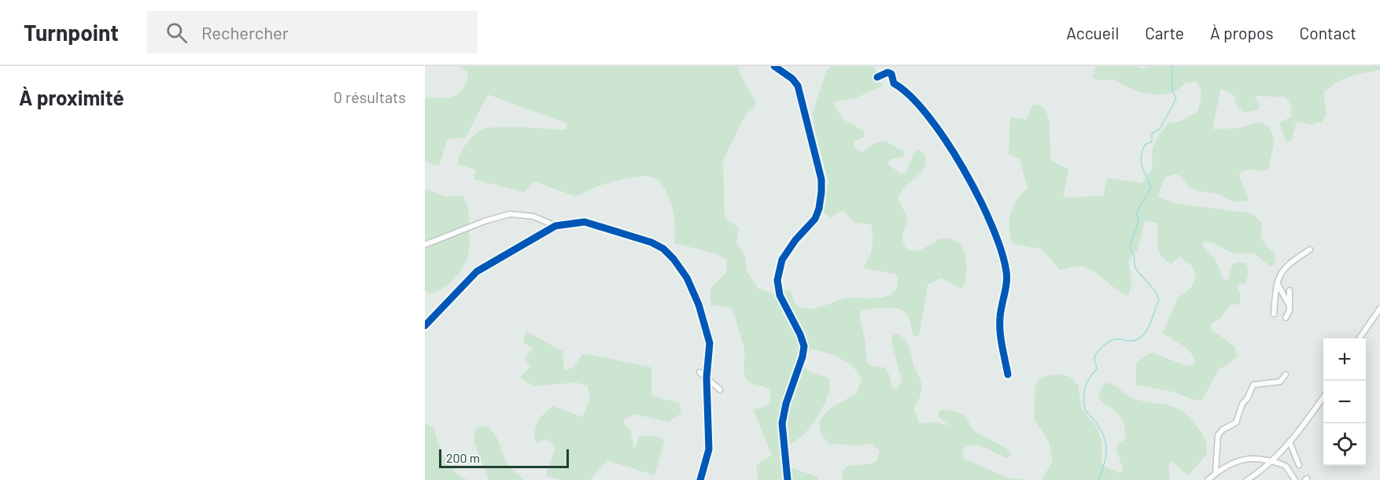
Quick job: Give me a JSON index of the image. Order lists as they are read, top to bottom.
{
  "scale_bar": "200 m",
  "page": {
    "header": "Turnpoint",
    "search": "Rechercher",
    "nav": [
      "Accueil",
      "Carte",
      "À propos",
      "Contact"
    ],
    "heading": ["À proximité", "0 résultats"],
    "map_buttons": ["+", "−"],
    "scale": "200 m"
  }
}
